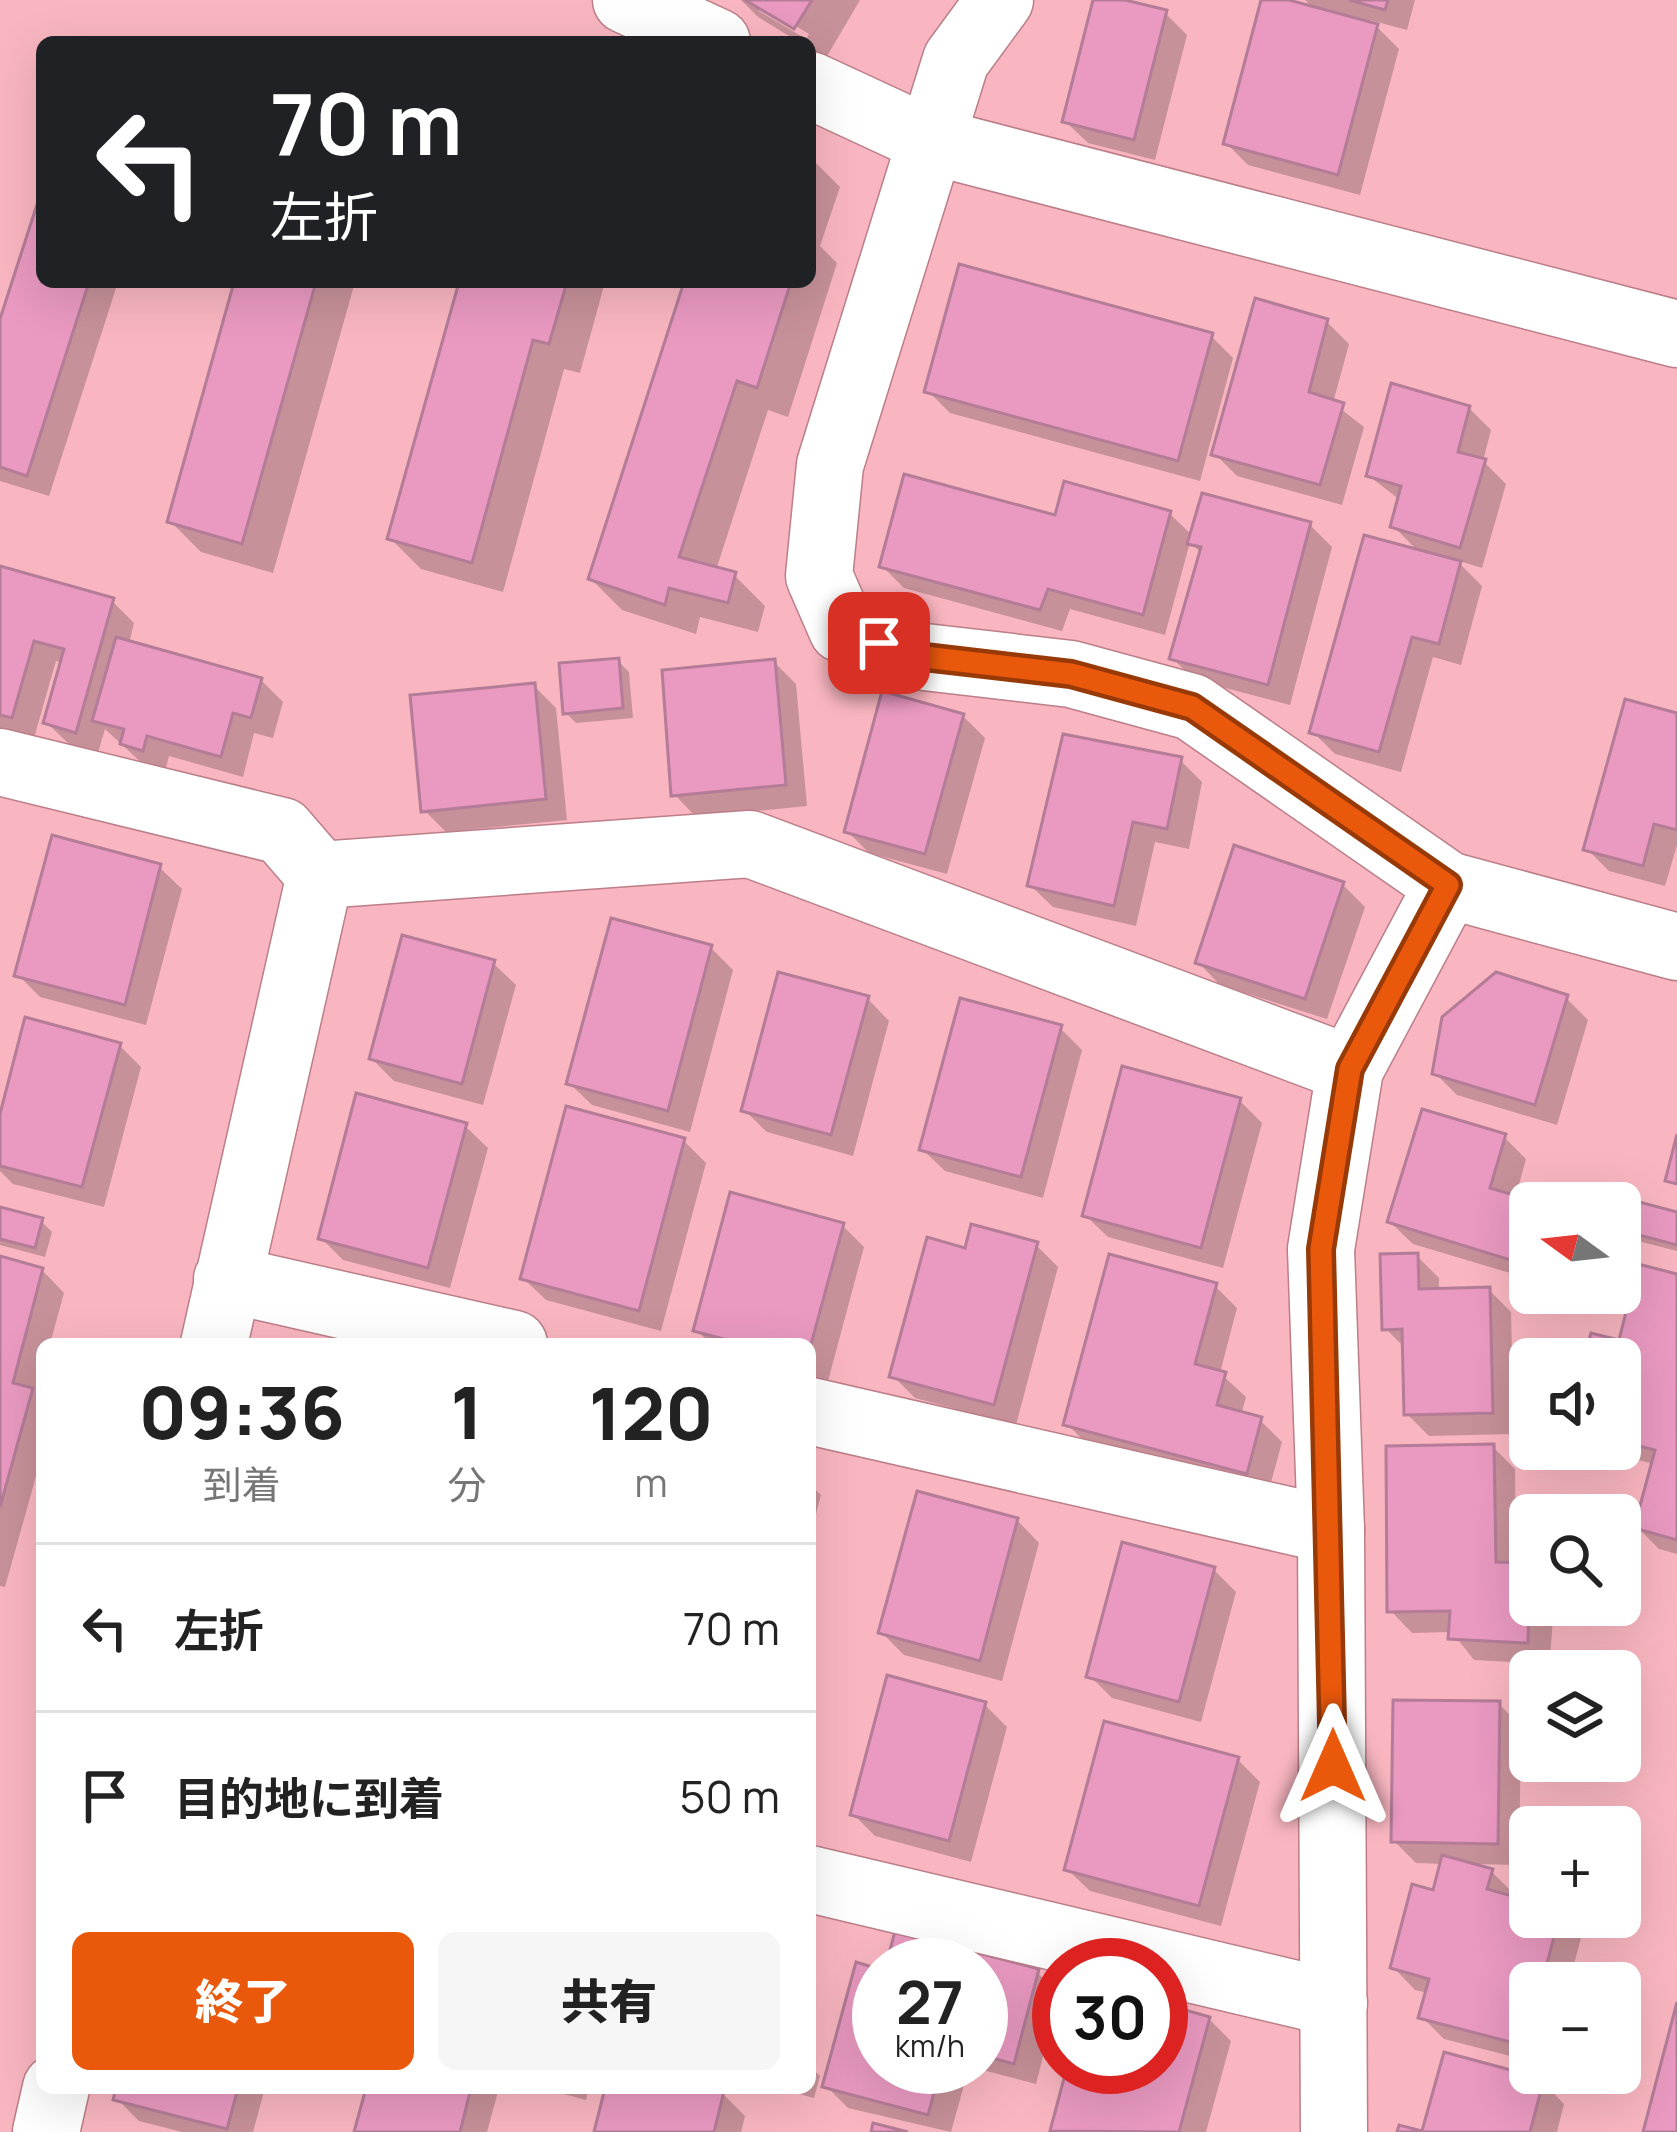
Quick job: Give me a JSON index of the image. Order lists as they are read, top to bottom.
{
  "north": "left",
  "page": {
    "turn": ["70 m", "左折"],
    "map_buttons": ["+", "−"],
    "eta": [
      "09:36",
      "到着",
      "1",
      "分",
      "120",
      "m"
    ],
    "list": [
      {
        "name": "左折",
        "value": "70 m"
      },
      {
        "name": "目的地に到着",
        "value": "50 m"
      }
    ],
    "buttons": ["終了", "共有"],
    "speed": "27 km/h",
    "limit": "30"
  }
}
